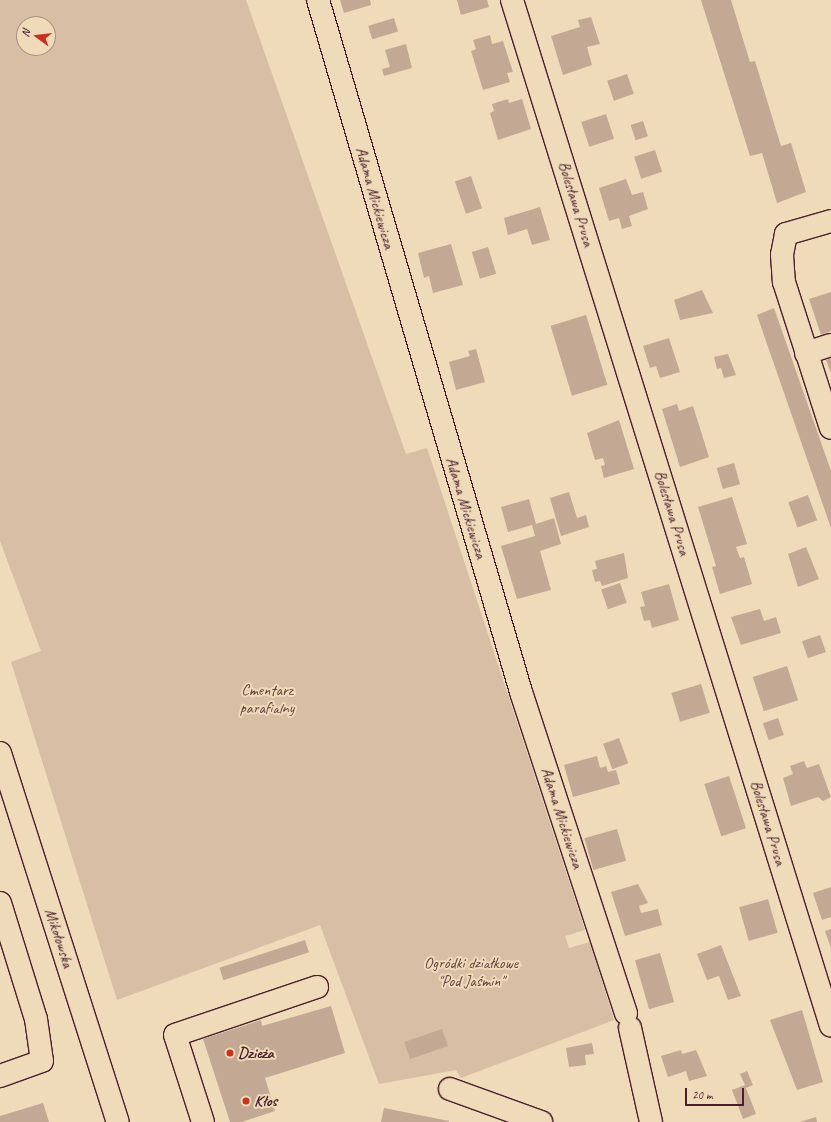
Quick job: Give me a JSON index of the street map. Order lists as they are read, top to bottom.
{
  "streets": {
    "street": ["Adama Mickiewicza", "Bolesława Prusa", "Mikołowska"]
  },
  "parks": ["Cmentarz parafialny", "Ogródki działkowe \"Pod Jaśmin\""],
  "places": ["Dzieża", "Kłos"],
  "scale_bar": "20 m",
  "north": "left"
}
